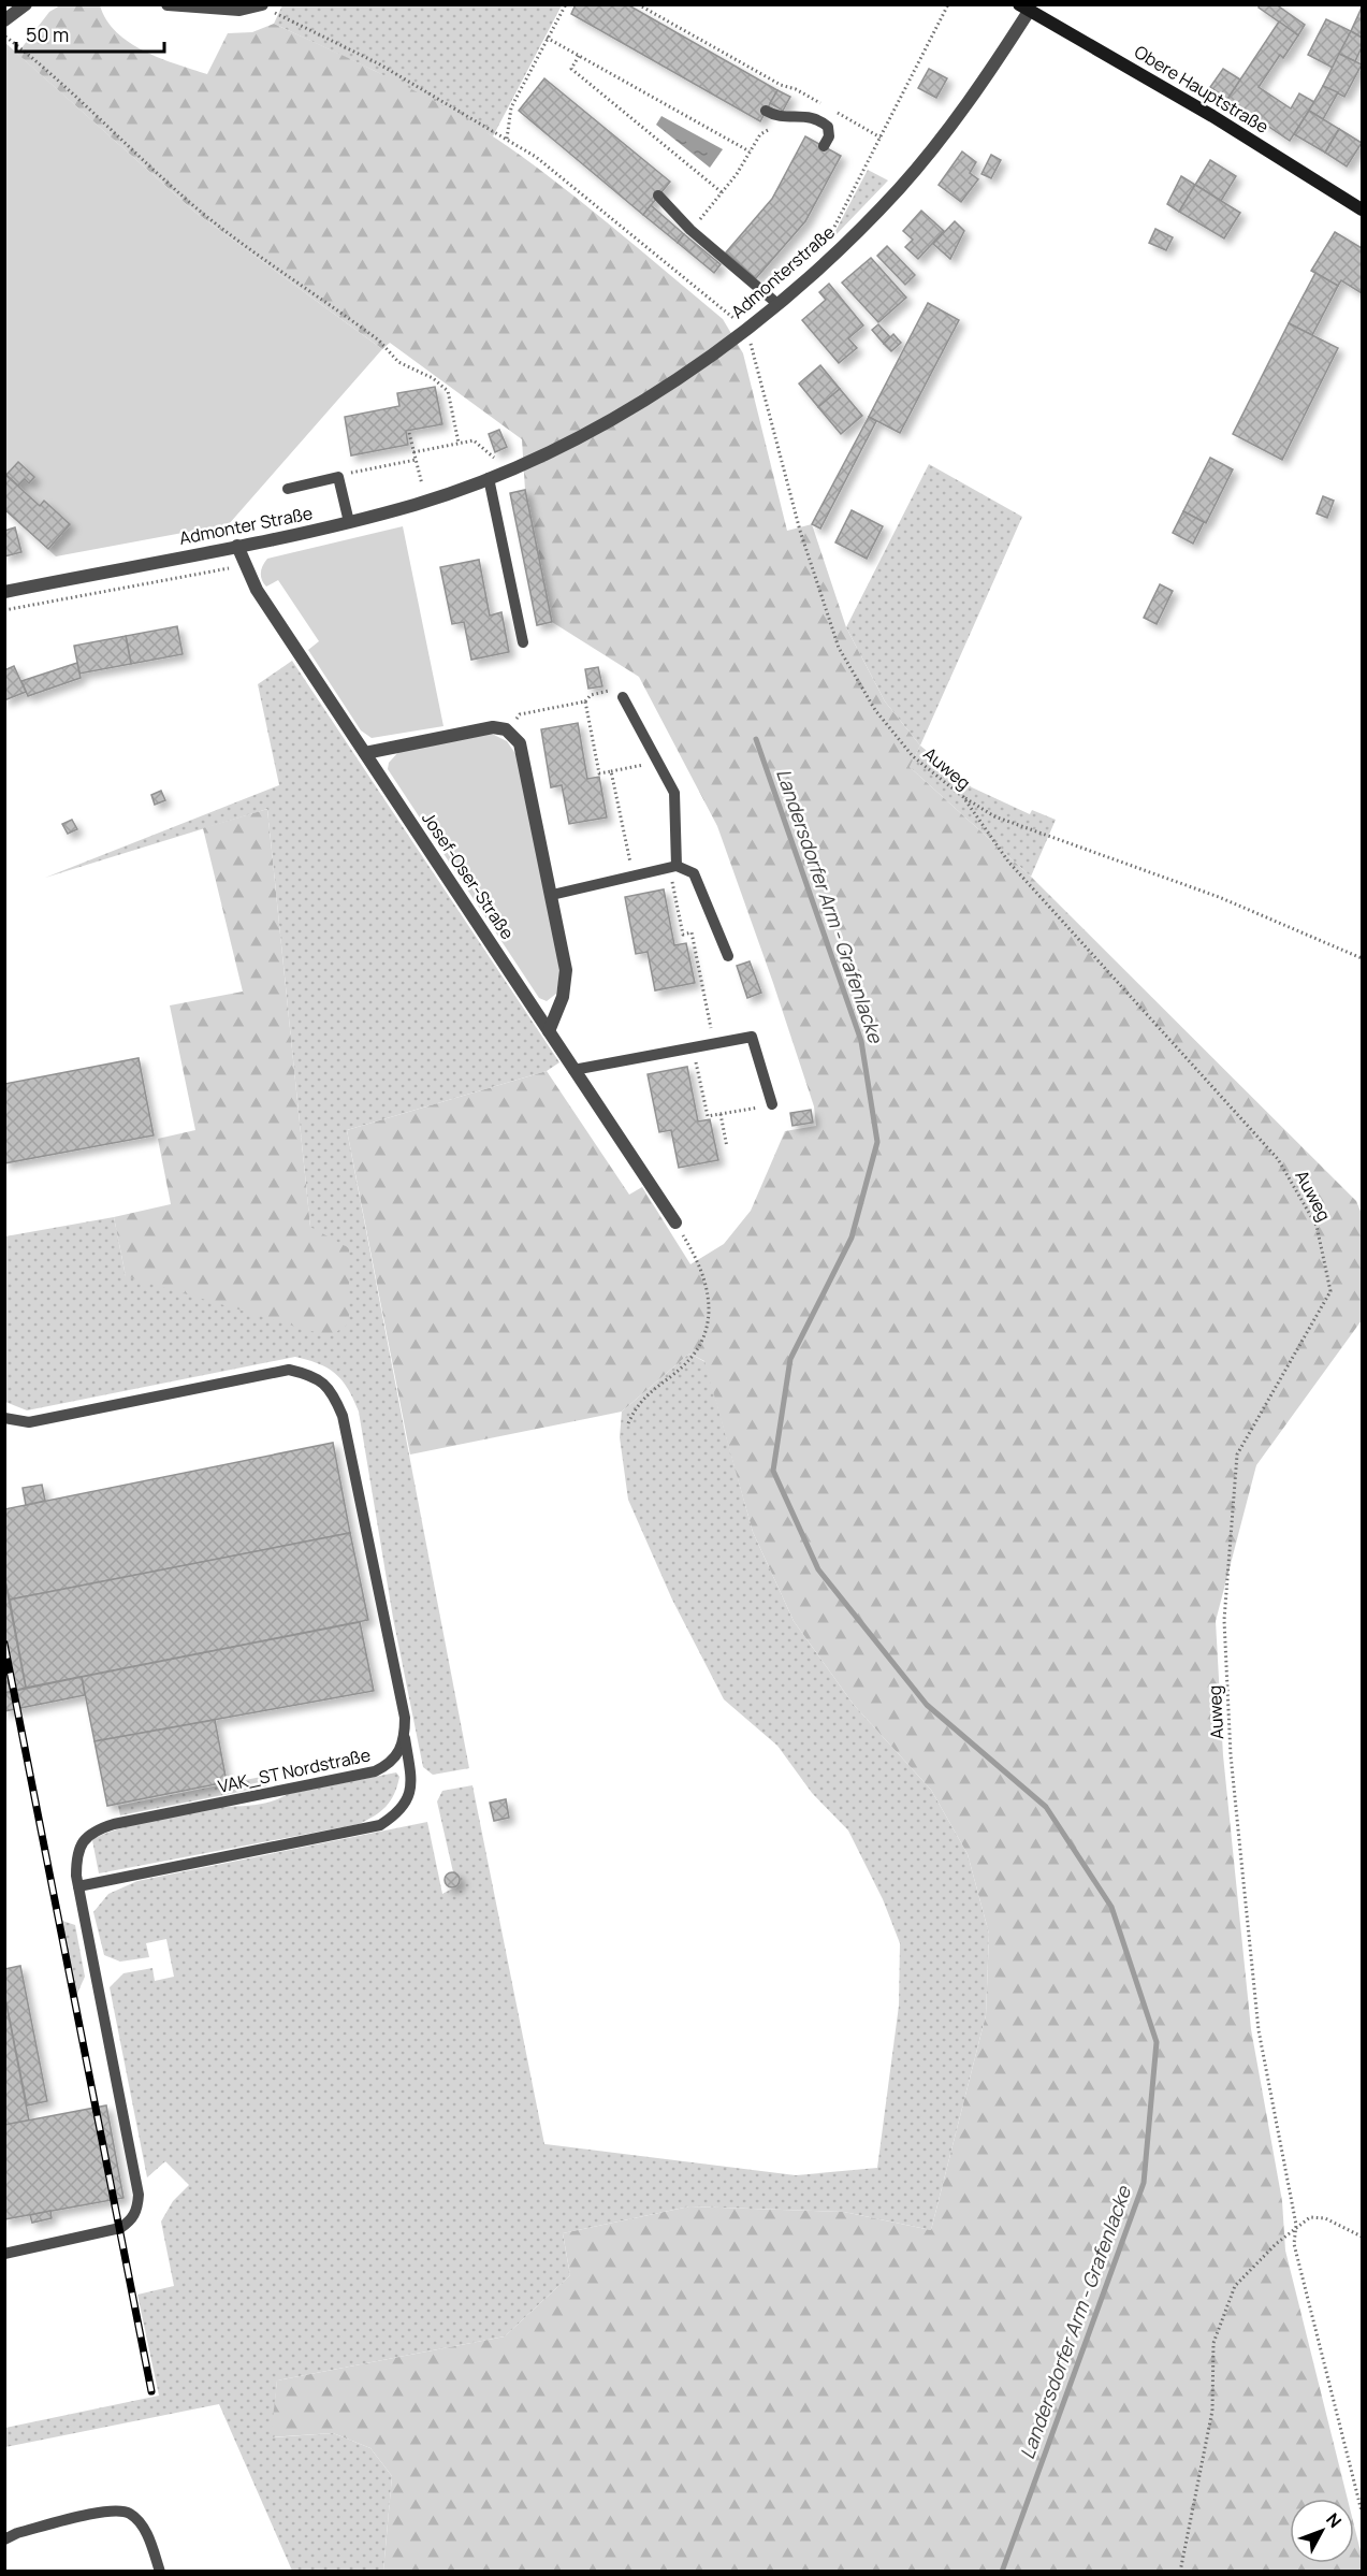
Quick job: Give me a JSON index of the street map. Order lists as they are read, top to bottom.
{
  "streets": {
    "main road": ["Obere Hauptstraße"],
    "street": ["Admonterstraße", "Admonter Straße", "Josef-Oser-Straße"],
    "lane": ["VAK_ST Nordstraße"],
    "path": ["Auweg"]
  },
  "crossings": [
    ["Obere Hauptstraße", "Admonterstraße"],
    ["Admonterstraße", "Admonter Straße"],
    ["Admonterstraße", "Auweg"],
    ["Admonter Straße", "Josef-Oser-Straße"]
  ],
  "water": ["Landersdorfer Arm - Grafenlacke"],
  "scale_bar": "50 m",
  "north": "top right"
}
